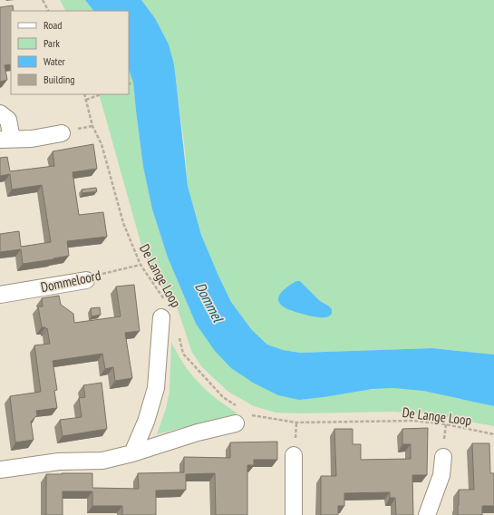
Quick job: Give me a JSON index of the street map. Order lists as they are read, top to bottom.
{
  "streets": {
    "street": ["Dommeloord"],
    "path": ["De Lange Loop"]
  },
  "crossings": [
    ["De Lange Loop", "Dommeloord"]
  ],
  "water": ["Dommel"],
  "legend": [
    "Road",
    "Park",
    "Water",
    "Building"
  ]
}
